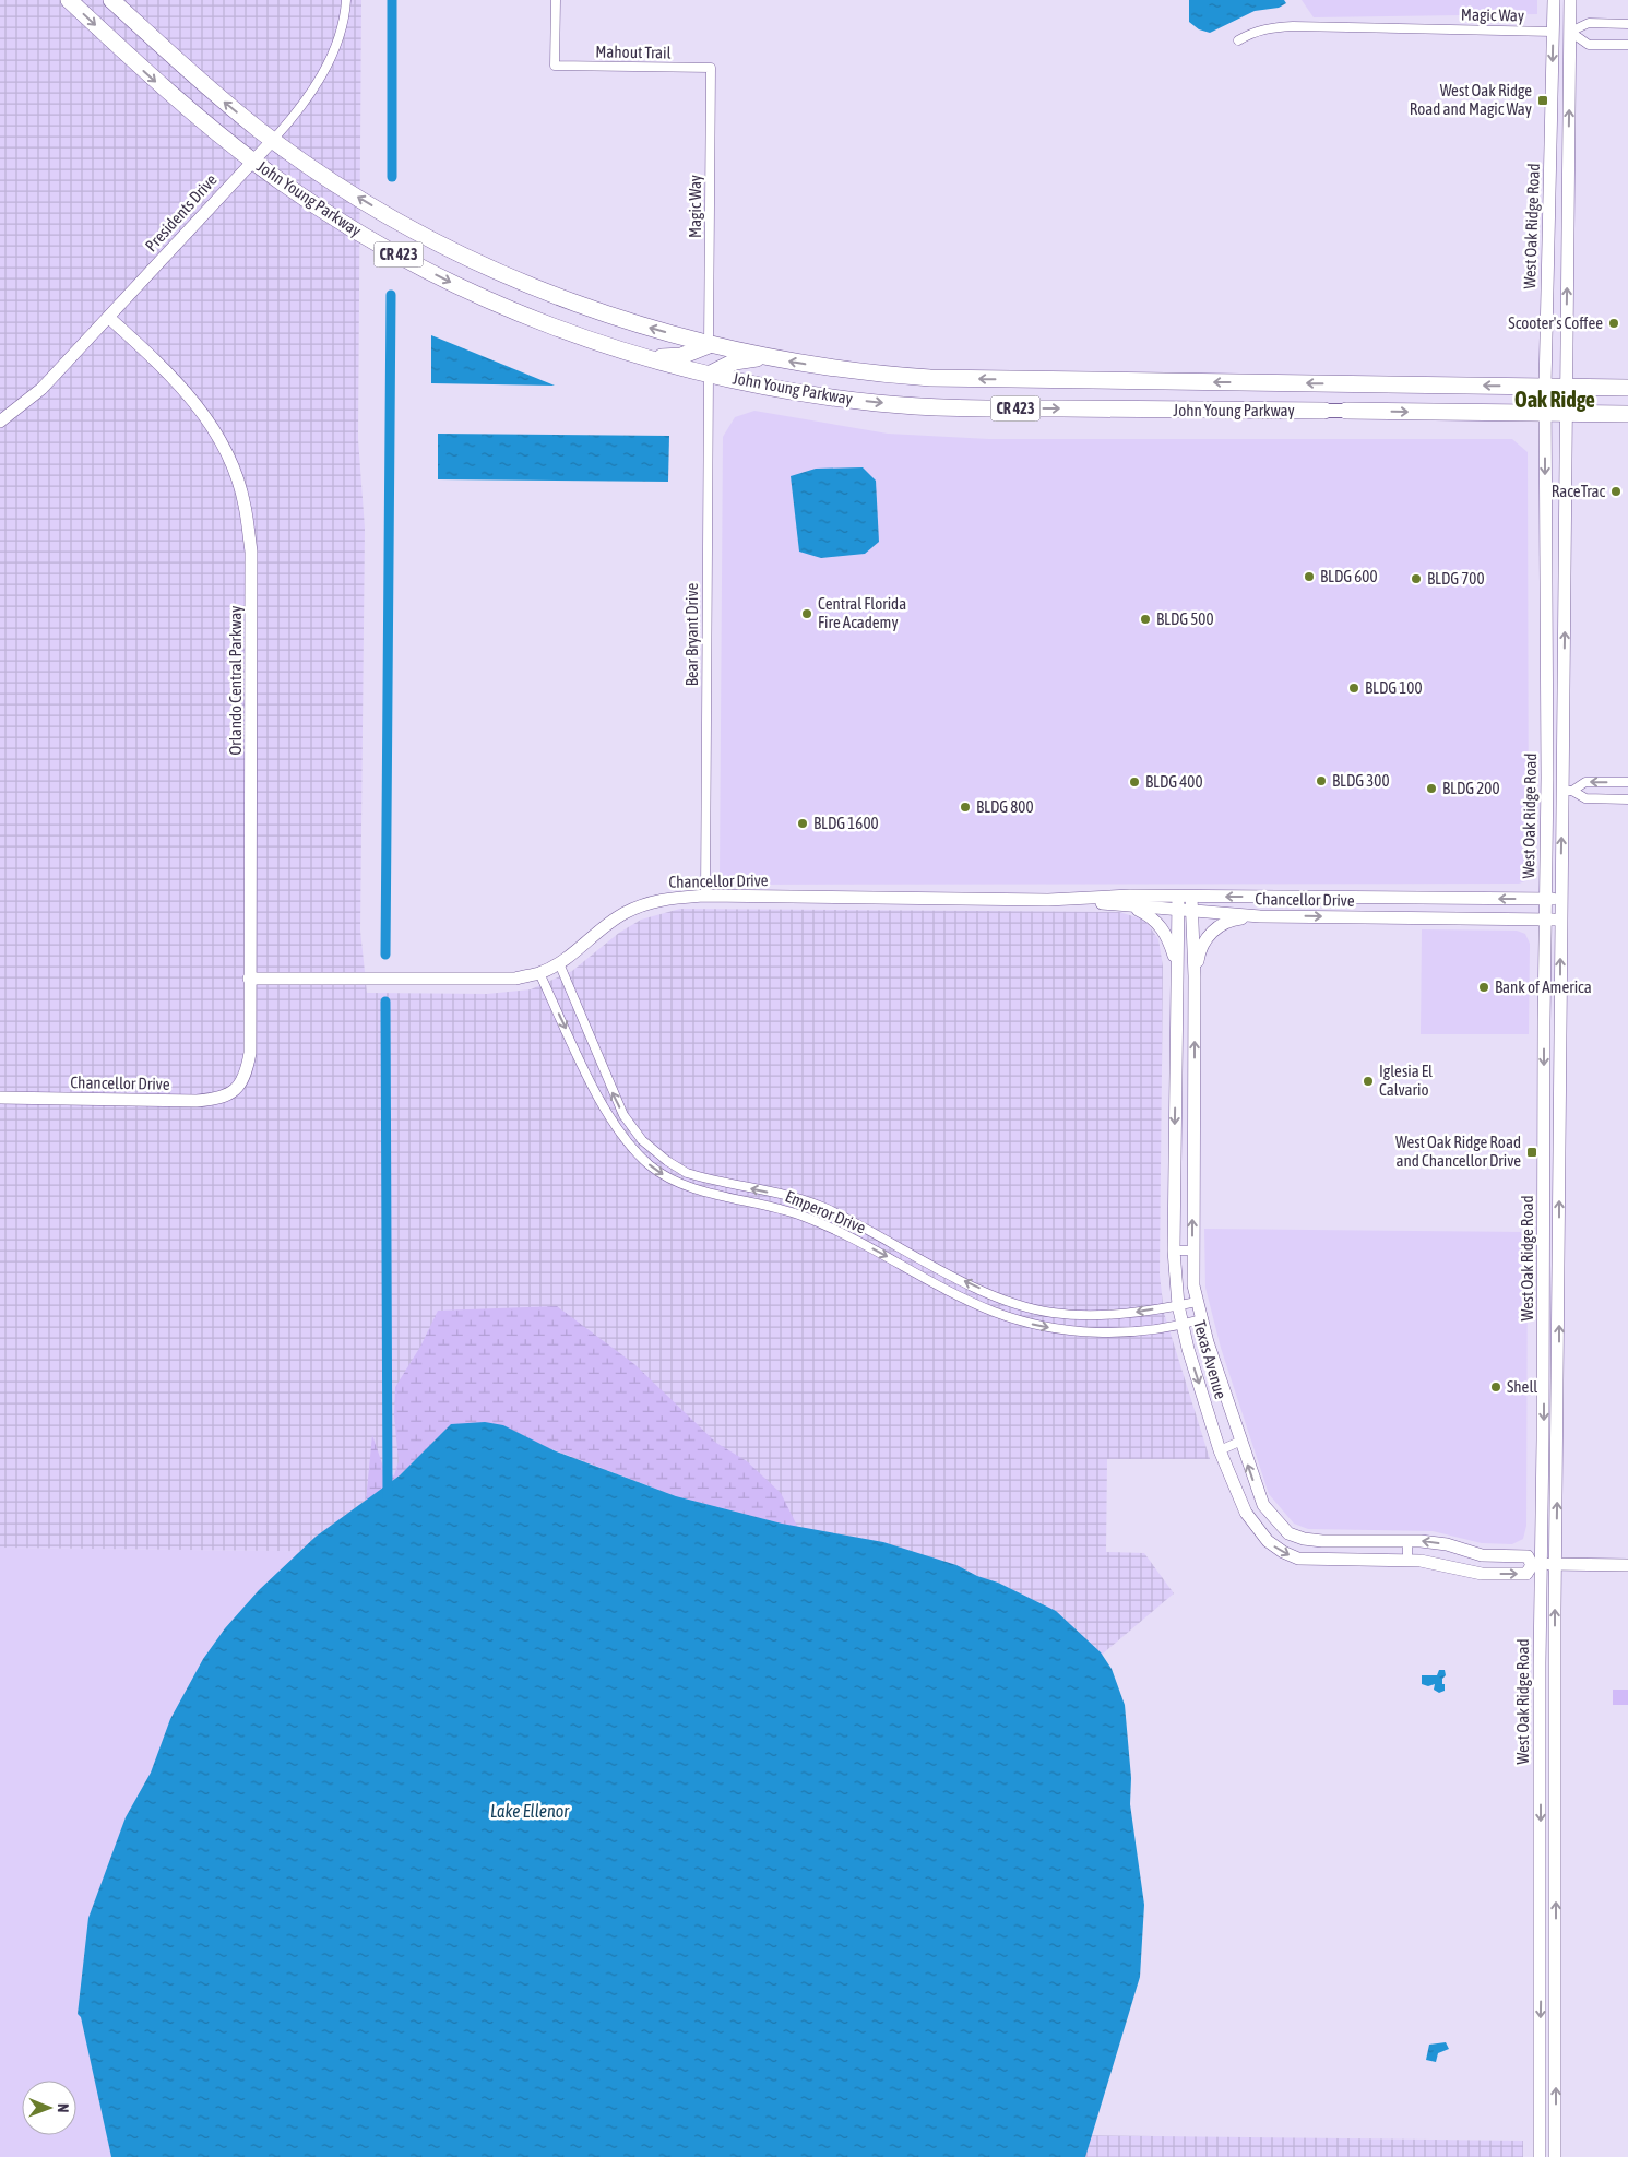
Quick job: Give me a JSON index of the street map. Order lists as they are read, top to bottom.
{
  "streets": {
    "highway": ["John Young Parkway", "CR 423"],
    "street": [
      "Magic Way",
      "Mahout Trail",
      "Presidents Drive",
      "West Oak Ridge Road",
      "Bear Bryant Drive",
      "Orlando Central Parkway",
      "Chancellor Drive",
      "Emperor Drive",
      "Texas Avenue"
    ]
  },
  "crossings": [
    ["Magic Way", "Mahout Trail"],
    ["Magic Way", "John Young Parkway"],
    ["Magic Way", "West Oak Ridge Road"],
    ["John Young Parkway", "Presidents Drive"],
    ["John Young Parkway", "West Oak Ridge Road"],
    ["John Young Parkway", "Bear Bryant Drive"],
    ["Presidents Drive", "Orlando Central Parkway"],
    ["West Oak Ridge Road", "Chancellor Drive"],
    ["West Oak Ridge Road", "Texas Avenue"],
    ["Bear Bryant Drive", "Chancellor Drive"],
    ["Orlando Central Parkway", "Chancellor Drive"],
    ["Chancellor Drive", "Emperor Drive"],
    ["Chancellor Drive", "Texas Avenue"],
    ["Emperor Drive", "Texas Avenue"]
  ],
  "districts": ["Oak Ridge"],
  "water": ["Lake Ellenor"],
  "places": {
    "transit": ["West Oak Ridge Road and Magic Way", "West Oak Ridge Road and Chancellor Drive"],
    "other": [
      "Scooter's Coffee",
      "RaceTrac",
      "BLDG 600",
      "BLDG 700",
      "Central Florida Fire Academy",
      "BLDG 500",
      "BLDG 100",
      "BLDG 300",
      "BLDG 400",
      "BLDG 200",
      "BLDG 800",
      "BLDG 1600",
      "Bank of America",
      "Iglesia El Calvario",
      "Shell"
    ]
  },
  "north": "right"
}
